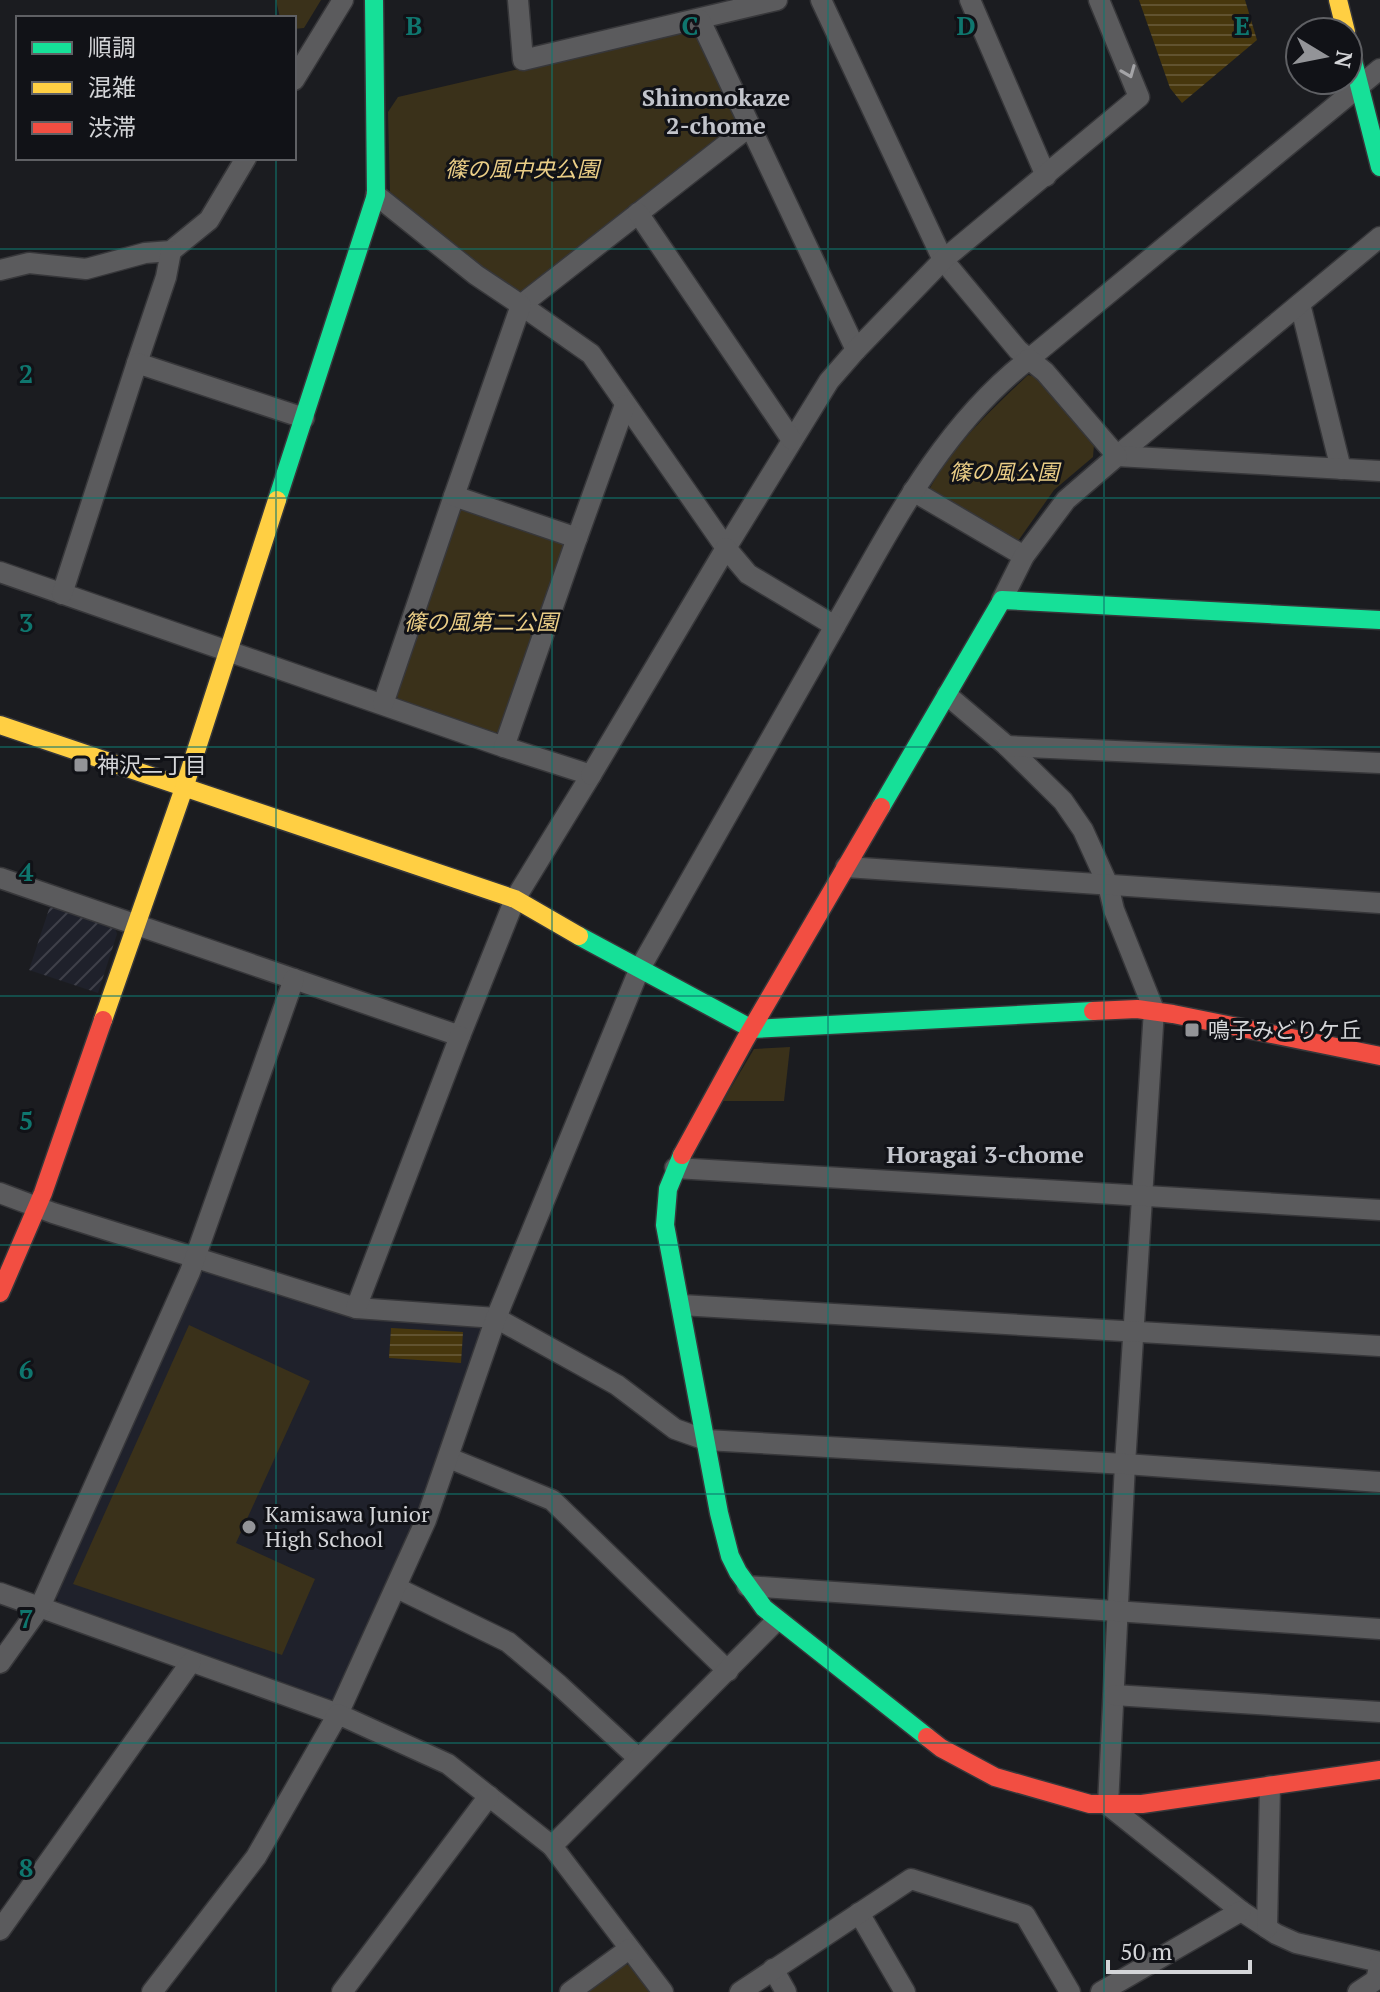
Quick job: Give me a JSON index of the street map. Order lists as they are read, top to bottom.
{
  "districts": ["Shinonokaze 2-chome", "Horagai 3-chome"],
  "parks": ["篠の風中央公園", "篠の風公園", "篠の風第二公園"],
  "places": {
    "transit": ["神沢二丁目", "鳴子みどりケ丘"],
    "other": ["Kamisawa Junior High School"]
  },
  "legend": ["順調", "混雑", "渋滞"],
  "scale_bar": "50 m",
  "north": "right",
  "grid": {
    "columns": [
      "B",
      "C",
      "D",
      "E"
    ],
    "rows": [
      "2",
      "3",
      "4",
      "5",
      "6",
      "7",
      "8"
    ]
  }
}
